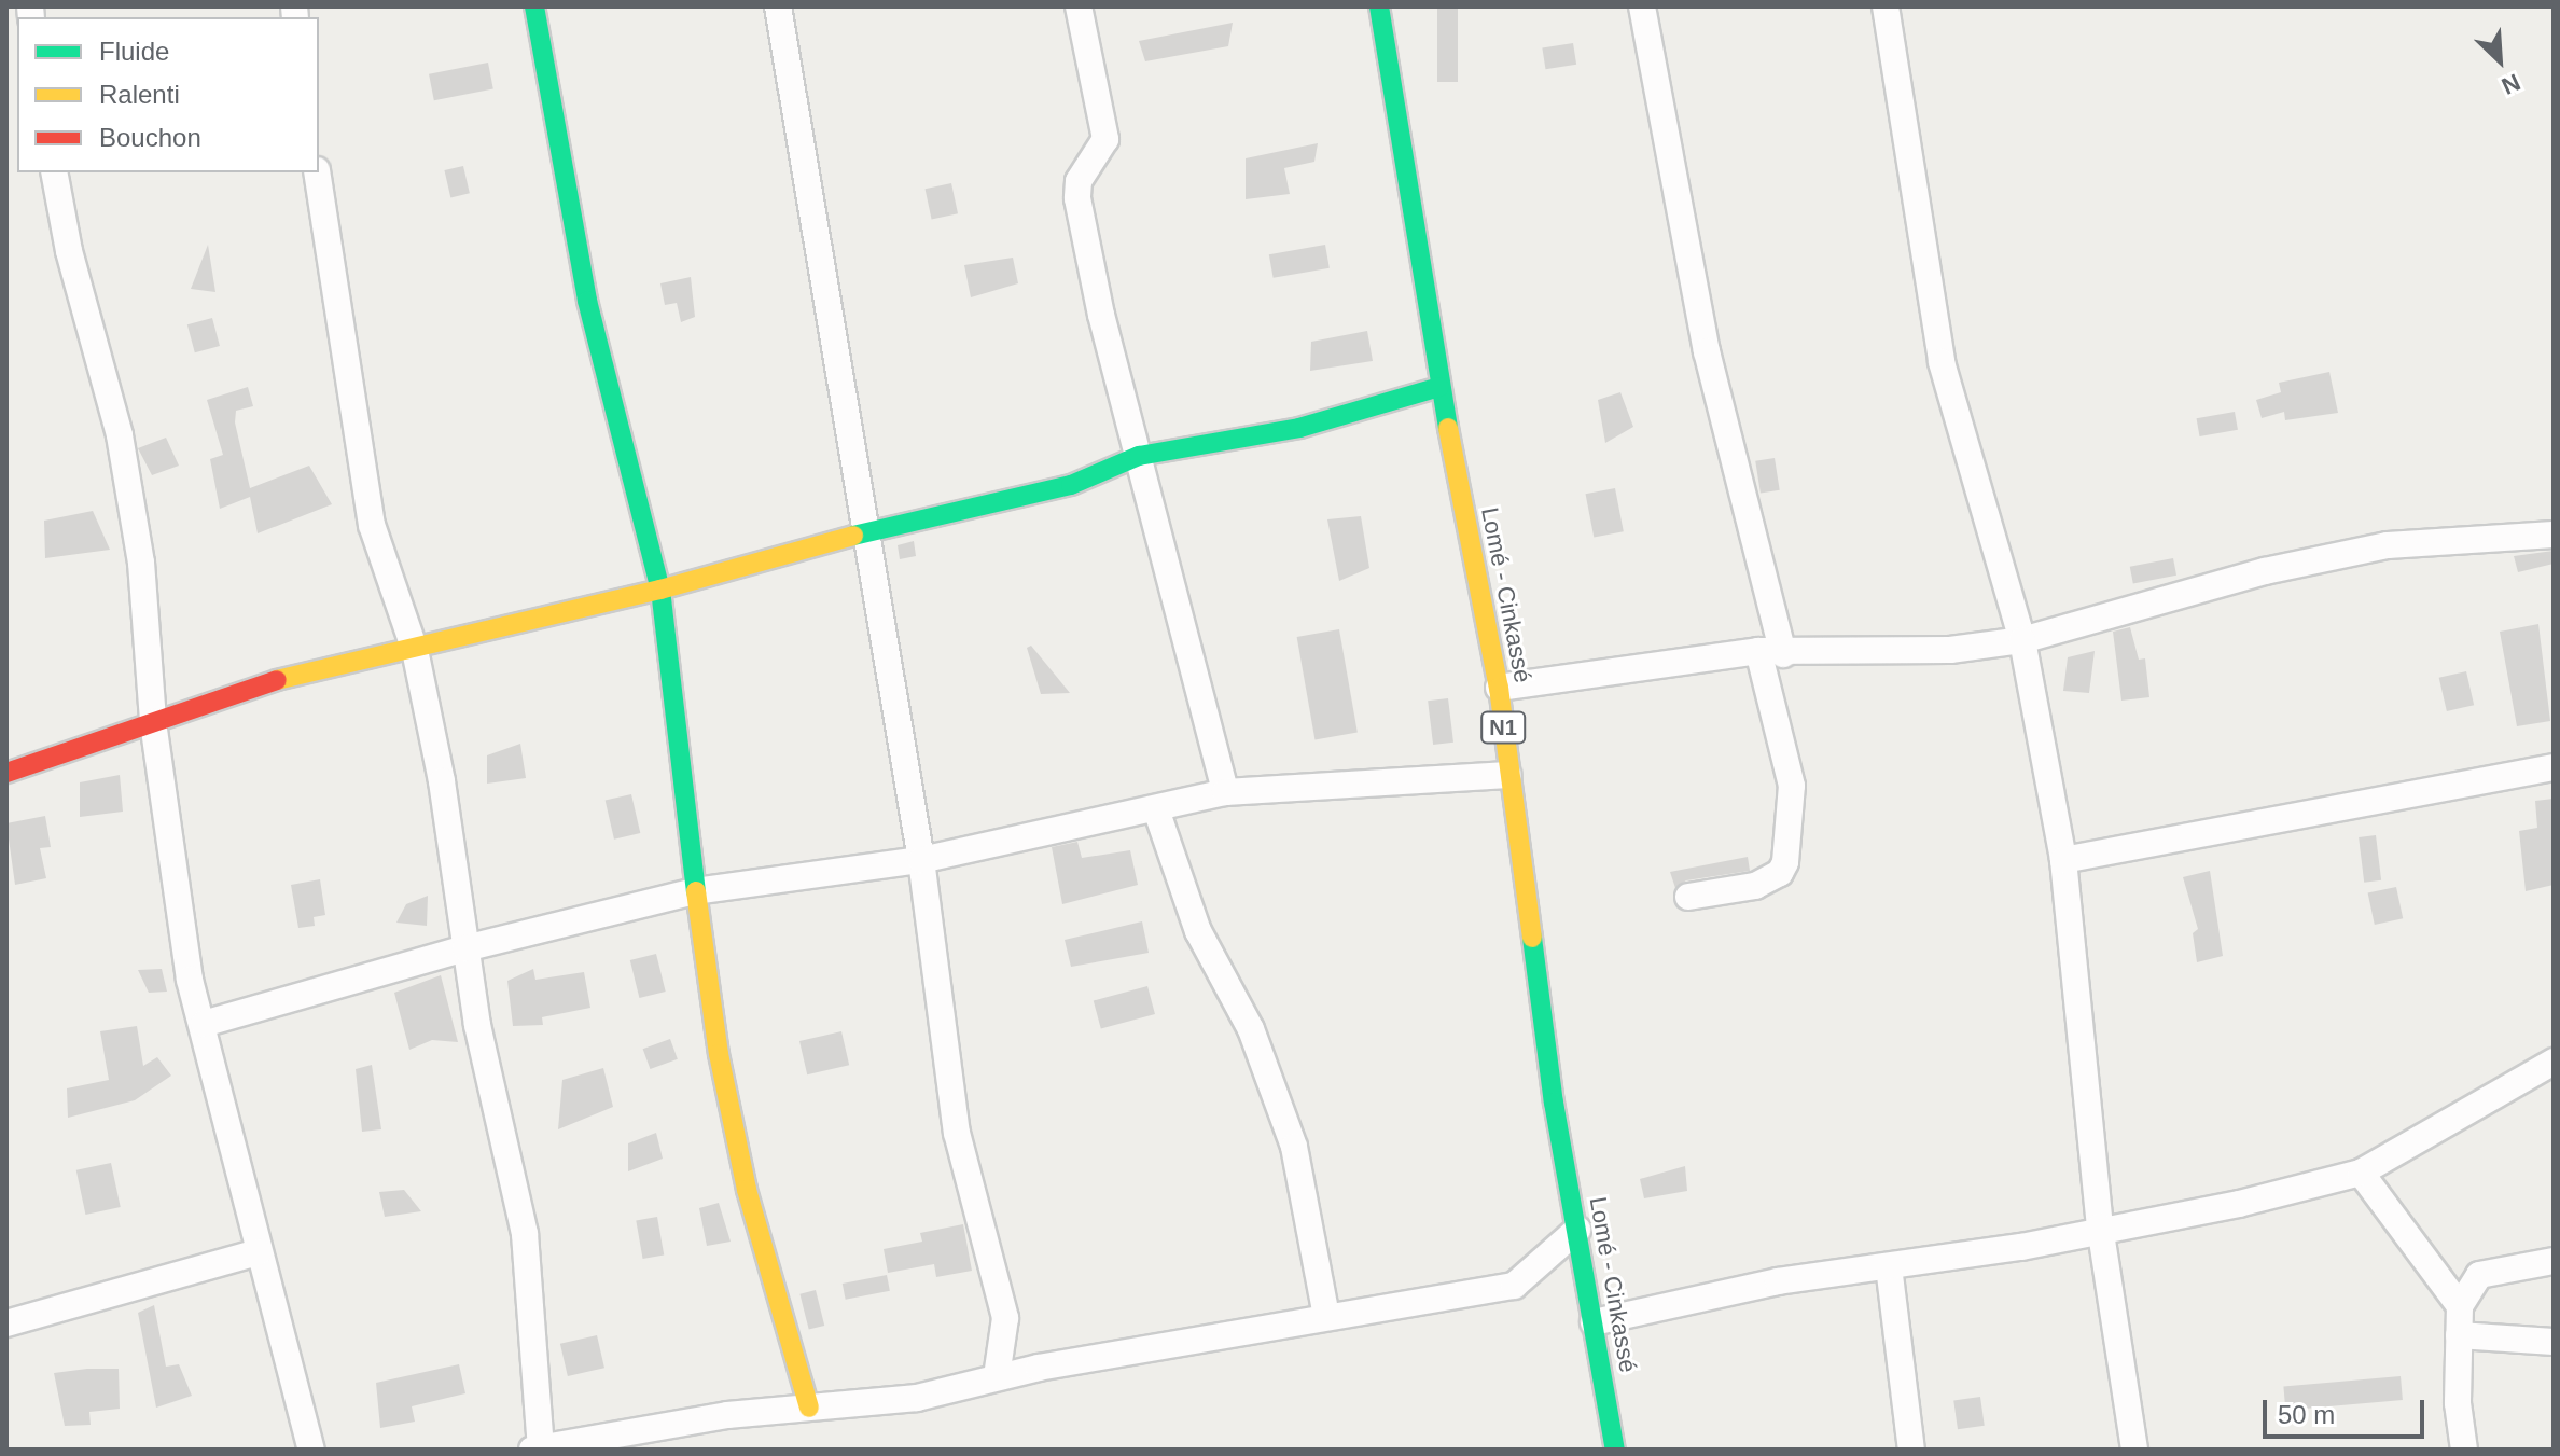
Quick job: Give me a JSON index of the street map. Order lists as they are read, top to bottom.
{
  "streets": {
    "main road": ["Lomé - Cinkassé", "N1"]
  },
  "legend": ["Fluide", "Ralenti", "Bouchon"],
  "scale_bar": "50 m",
  "north": "bottom right"
}
